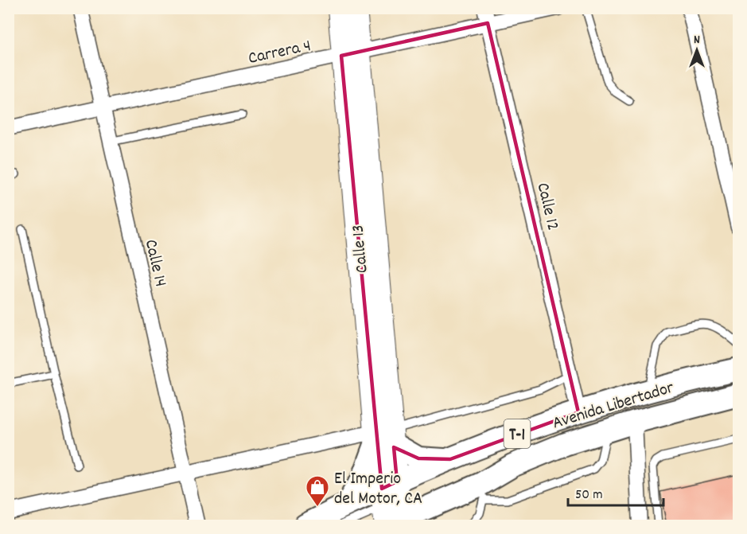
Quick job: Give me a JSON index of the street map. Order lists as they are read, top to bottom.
{
  "streets": {
    "main road": ["Avenida Libertador", "T-1"],
    "street": [
      "Carrera 4",
      "Calle 12",
      "Calle 13",
      "Calle 14"
    ]
  },
  "crossings": [
    ["Carrera 4", "Calle 12"],
    ["Carrera 4", "Calle 13"],
    ["Carrera 4", "Calle 14"],
    ["Calle 12", "Avenida Libertador"],
    ["Calle 13", "Avenida Libertador"]
  ],
  "places": {
    "shop": ["El Imperio del Motor, CA"]
  },
  "scale_bar": "50 m",
  "north": "top"
}
